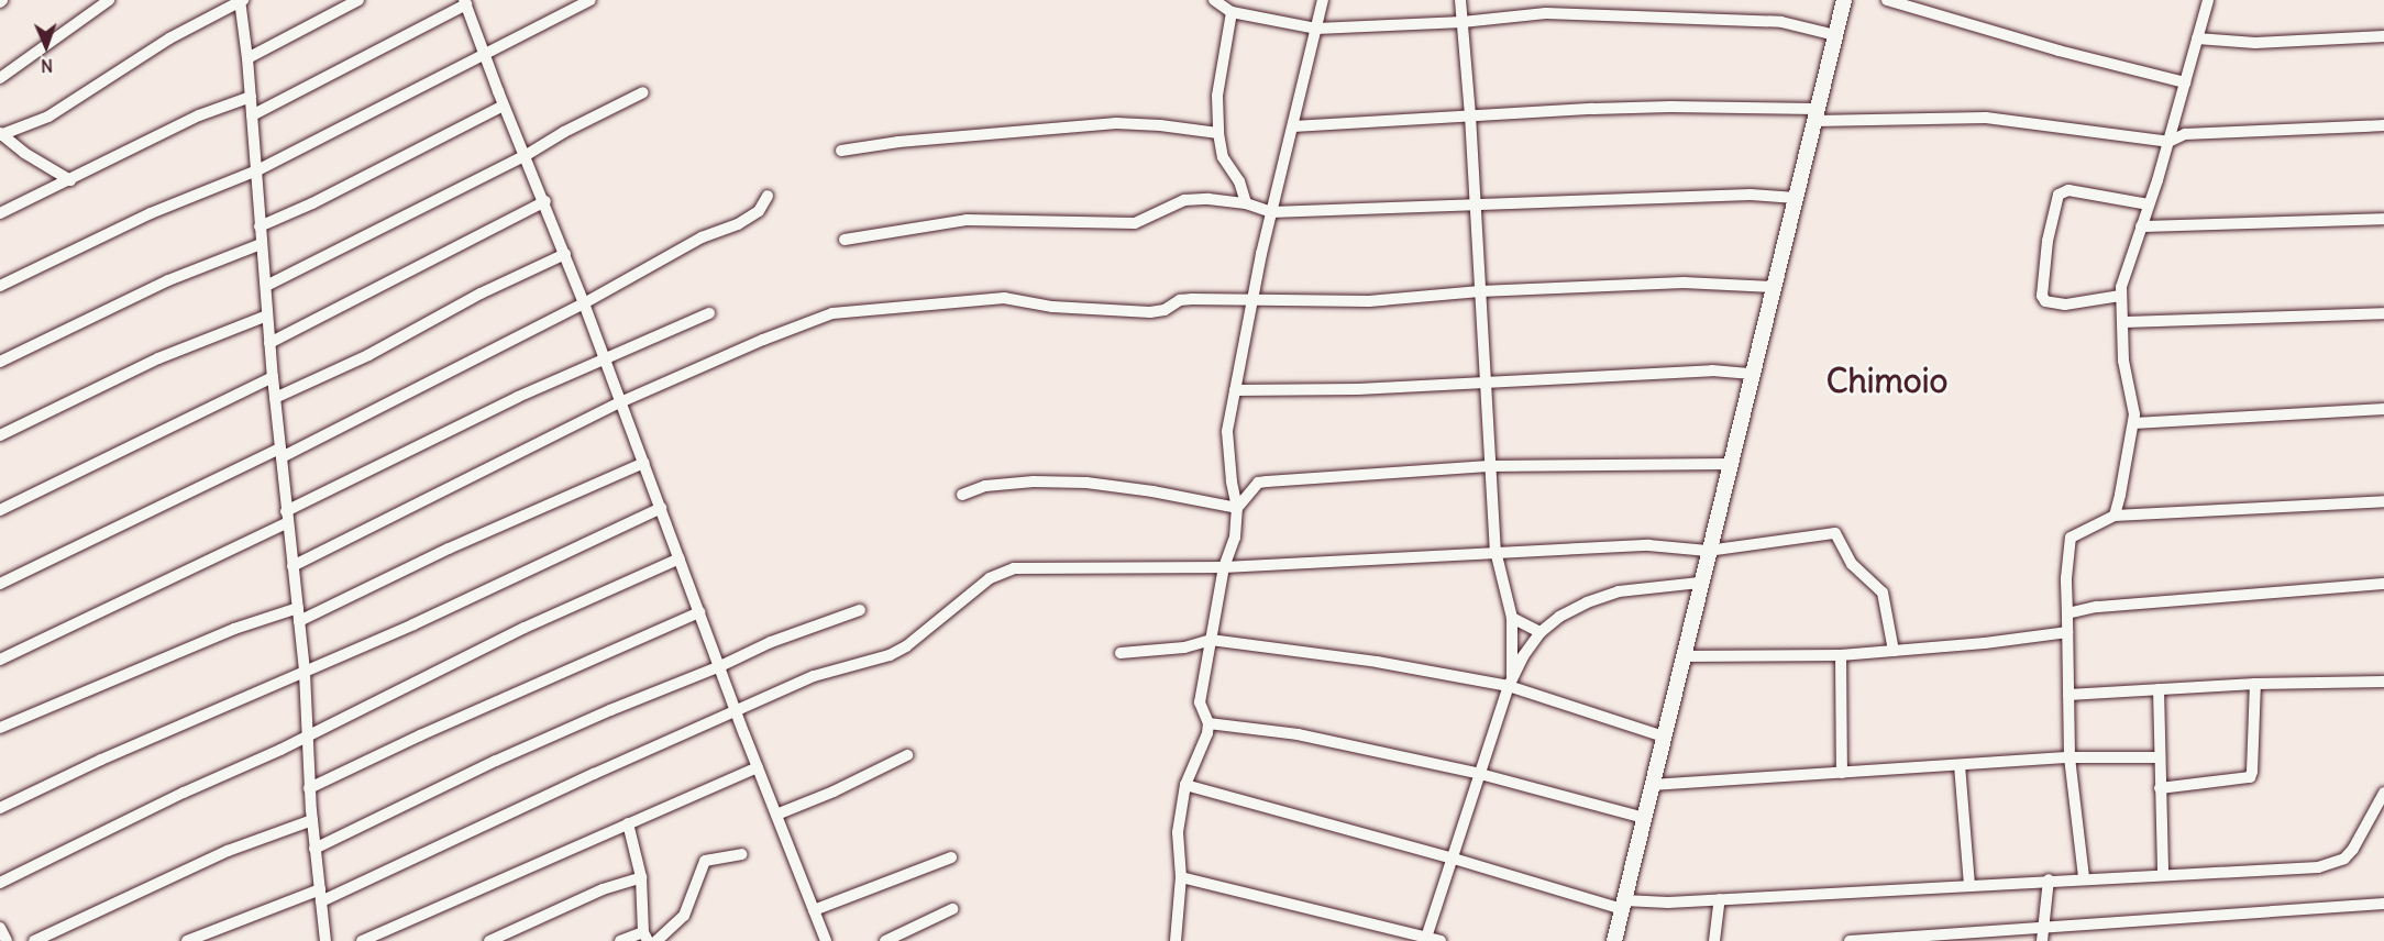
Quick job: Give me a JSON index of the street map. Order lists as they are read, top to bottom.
{
  "districts": ["Chimoio"],
  "north": "bottom"
}
